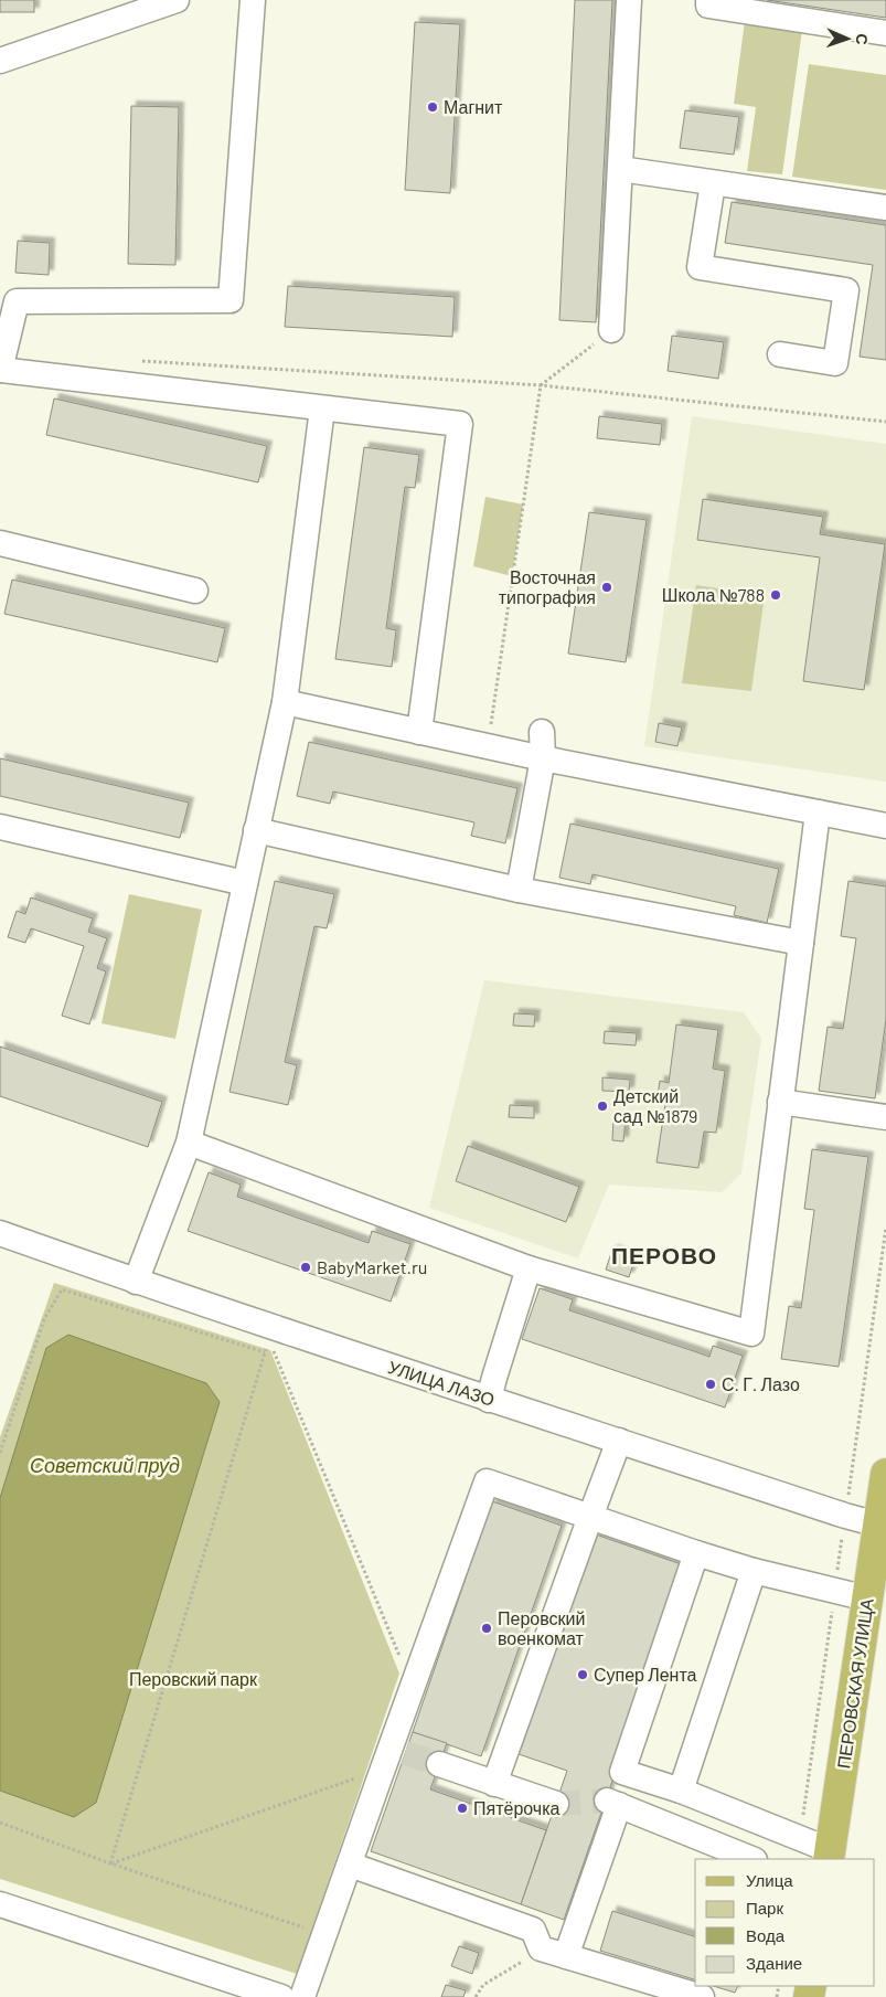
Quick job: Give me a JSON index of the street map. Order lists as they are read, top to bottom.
{
  "streets": {
    "main road": ["ПЕРОВСКАЯ УЛИЦА"],
    "street": ["УЛИЦА ЛАЗО"]
  },
  "crossings": [
    ["УЛИЦА ЛАЗО", "ПЕРОВСКАЯ УЛИЦА"]
  ],
  "districts": ["ПЕРОВО"],
  "water": ["Советский пруд"],
  "parks": ["Перовский парк"],
  "places": [
    "Магнит",
    "Восточная типография",
    "Школа №788",
    "Детский сад №1879",
    "BabyMarket.ru",
    "С. Г. Лазо",
    "Перовский военкомат",
    "Супер Лента",
    "Пятёрочка"
  ],
  "legend": [
    "Улица",
    "Парк",
    "Вода",
    "Здание"
  ],
  "north": "right"
}
